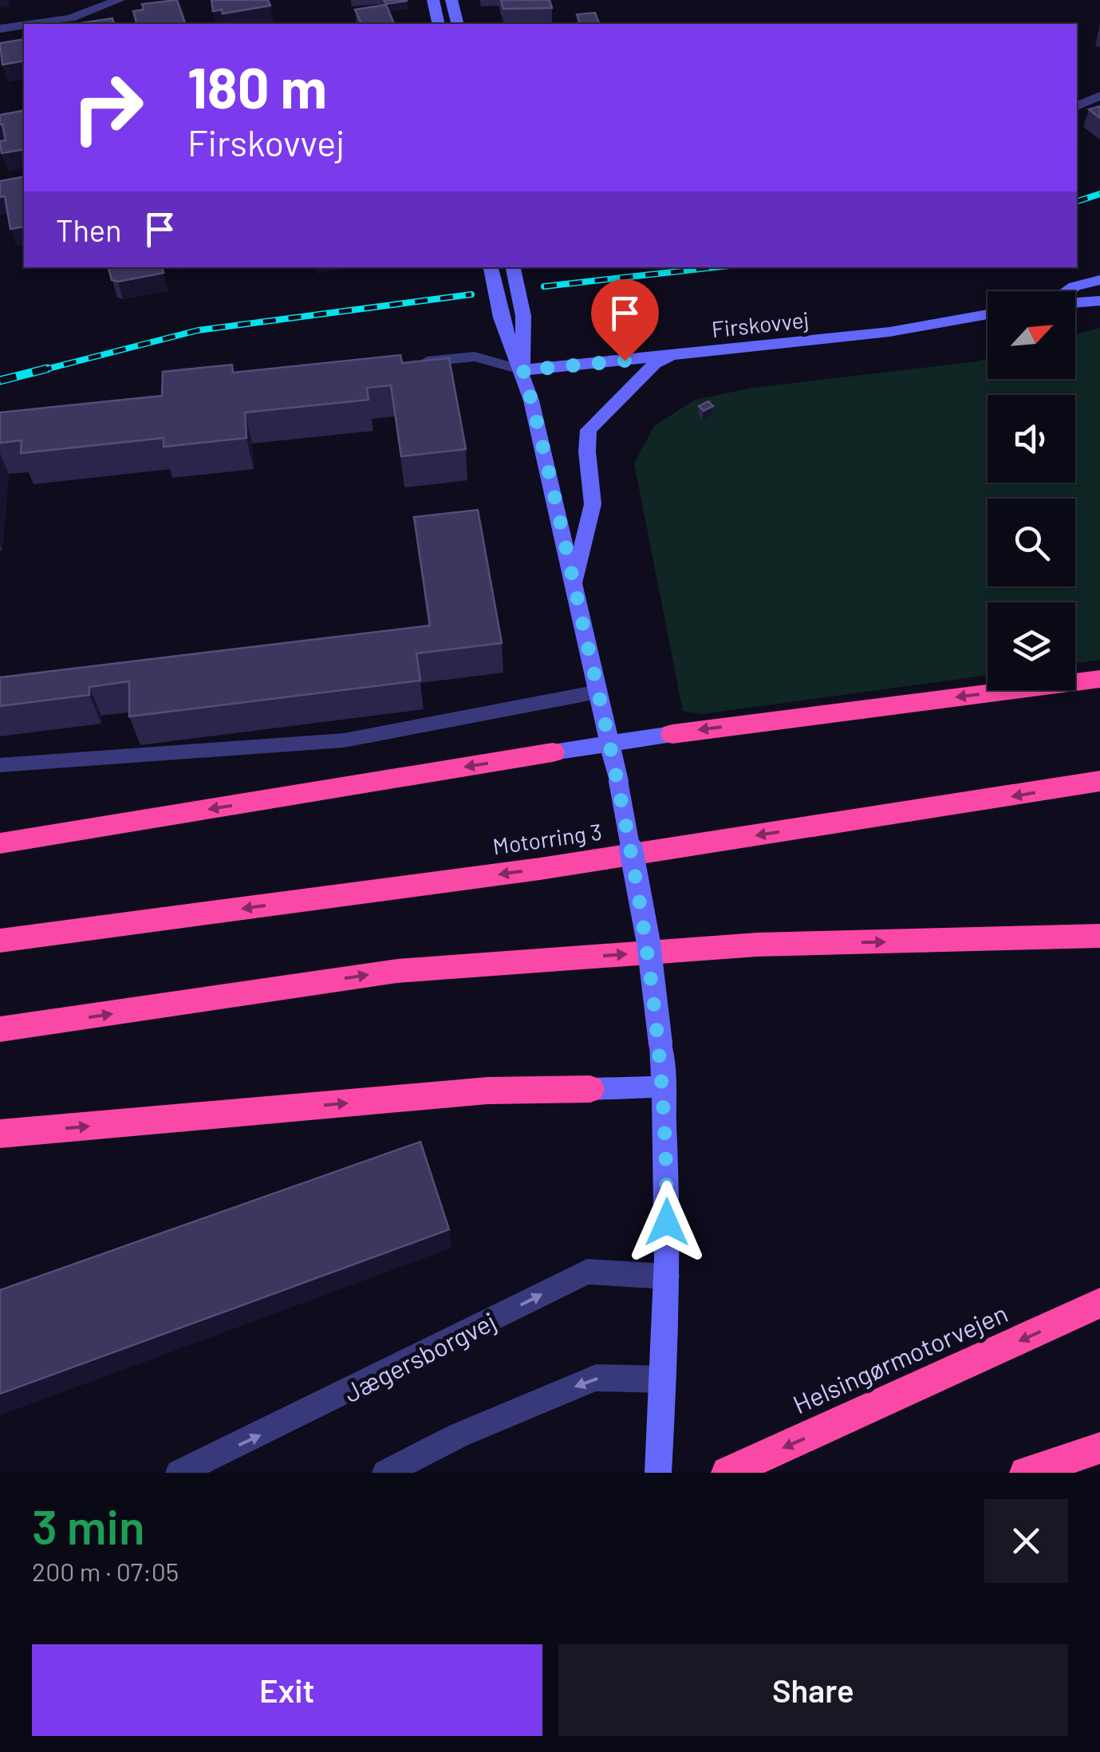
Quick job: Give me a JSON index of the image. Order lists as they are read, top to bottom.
{
  "streets": {
    "highway": ["Motorring 3", "Helsingørmotorvejen"],
    "street": ["Firskovvej", "Jægersborgvej"]
  },
  "one_way": ["Helsingørmotorvejen"],
  "north": "top right",
  "page": {
    "turn": ["180 m", "Firskovvej"],
    "then": "Then",
    "heading": ["3 min", "200 m · 07:05"],
    "buttons": ["Exit", "Share"]
  }
}
